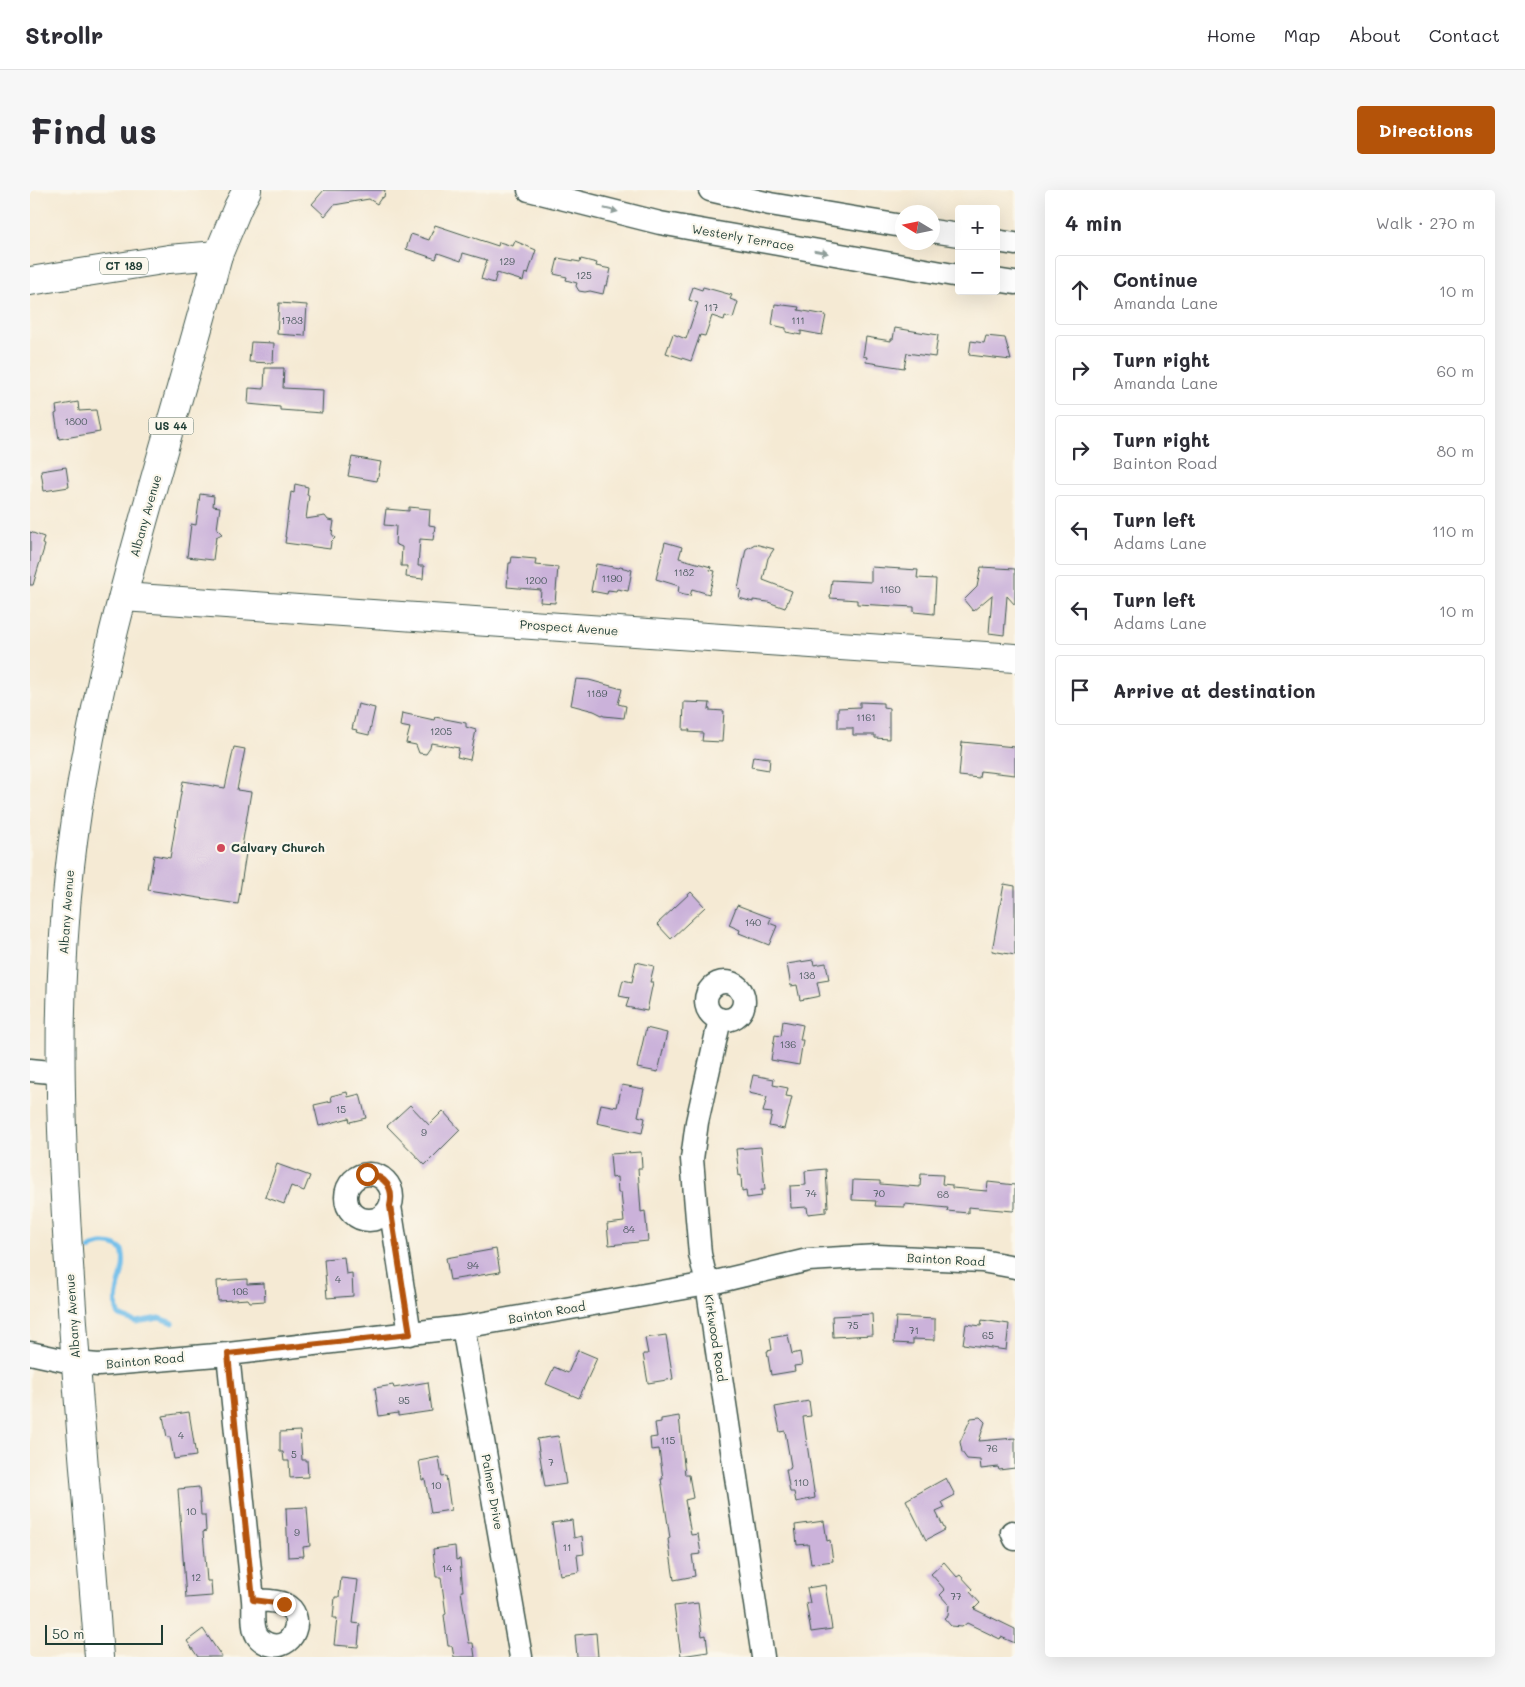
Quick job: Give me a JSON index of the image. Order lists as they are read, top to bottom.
{
  "streets": {
    "main road": [
      "CT 189",
      "US 44",
      "Albany Avenue",
      "Prospect Avenue"
    ],
    "street": [
      "Westerly Terrace",
      "Bainton Road",
      "Kirkwood Road",
      "Palmer Drive"
    ]
  },
  "crossings": [
    ["CT 189", "Albany Avenue"],
    ["Albany Avenue", "Prospect Avenue"],
    ["Albany Avenue", "Bainton Road"],
    ["Bainton Road", "Kirkwood Road"],
    ["Bainton Road", "Palmer Drive"]
  ],
  "places": ["Calvary Church"],
  "house_numbers": [
    "129",
    "125",
    "117",
    "1783",
    "111",
    "1800",
    "1182",
    "1190",
    "1200",
    "1160",
    "1189",
    "1161",
    "1205",
    "140",
    "138",
    "136",
    "15",
    "9",
    "74",
    "70",
    "68",
    "84",
    "94",
    "4",
    "106",
    "75",
    "71",
    "65",
    "95",
    "4",
    "115",
    "76",
    "5",
    "7",
    "110",
    "10",
    "10",
    "9",
    "11",
    "14",
    "12",
    "77"
  ],
  "scale_bar": "50 m",
  "north": "left",
  "page": {
    "header": "Strollr",
    "nav": [
      "Home",
      "Map",
      "About",
      "Contact"
    ],
    "buttons": "Directions",
    "title": "Find us",
    "heading": ["4 min", "Walk · 270 m"],
    "map_buttons": ["+", "−"],
    "list": [
      ["Continue", "Amanda Lane", "10 m"],
      ["Turn right", "Amanda Lane", "60 m"],
      ["Turn right", "Bainton Road", "80 m"],
      ["Turn left", "Adams Lane", "110 m"],
      ["Turn left", "Adams Lane", "10 m"],
      "Arrive at destination"
    ],
    "scale": "50 m"
  }
}
